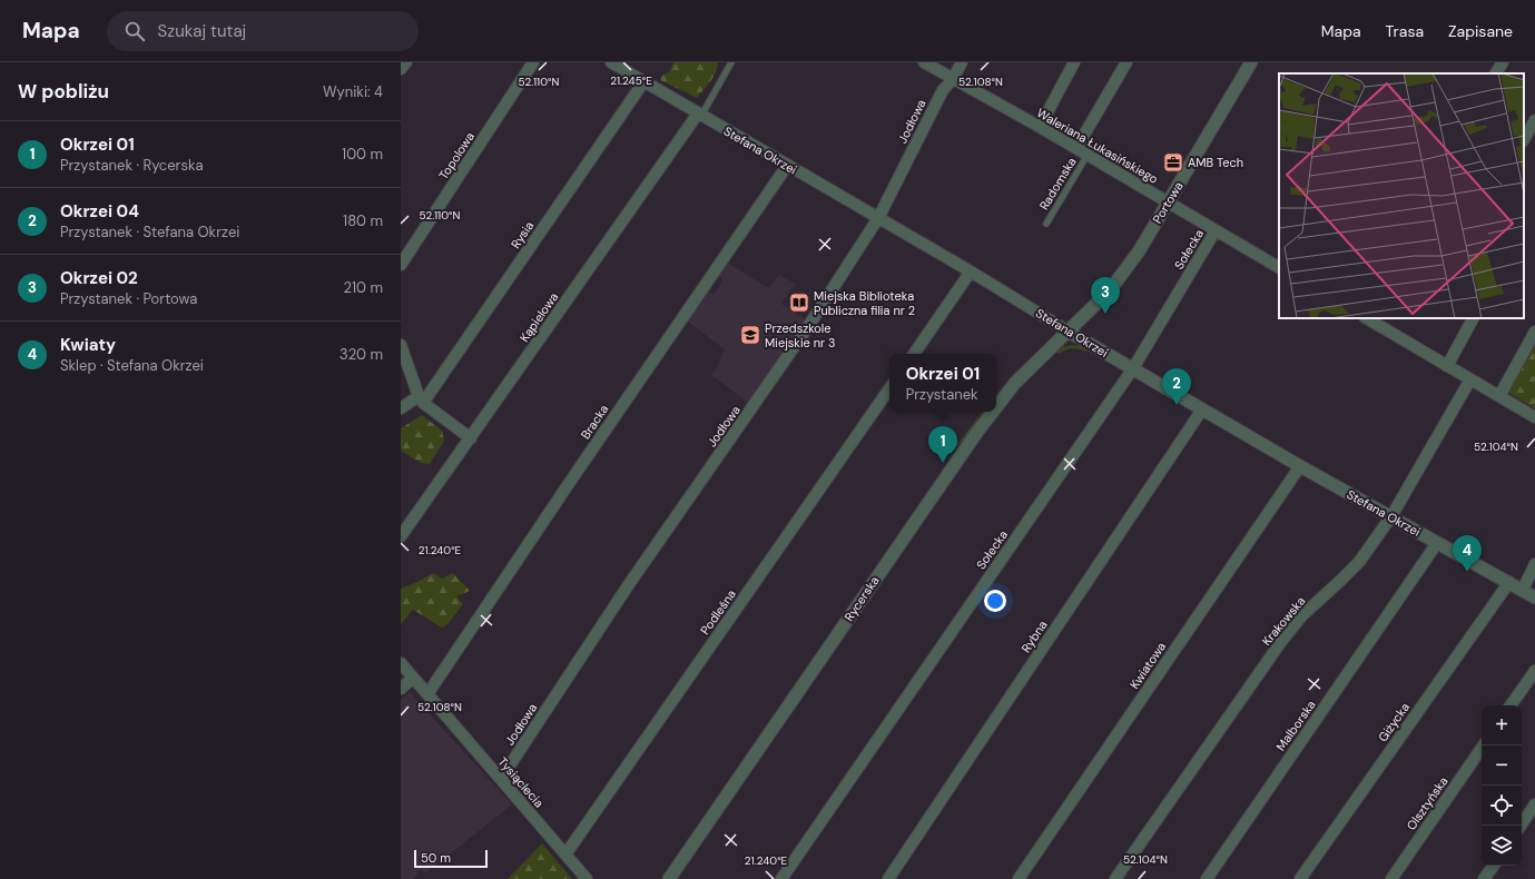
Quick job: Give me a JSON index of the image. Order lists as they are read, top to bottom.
{
  "streets": {
    "street": [
      "Jodłowa",
      "Waleriana Łukasińskiego",
      "Stefana Okrzei",
      "Topolowa",
      "Portowa",
      "Rysia",
      "Sołecka",
      "Kąpielowa",
      "Bracka",
      "Rycerska",
      "Podleśna",
      "Krakowska",
      "Rybna",
      "Kwiatowa",
      "Giżycka",
      "Malborska",
      "Tysiąclecia",
      "Olsztyńska"
    ],
    "lane": ["Radomska"]
  },
  "crossings": [
    ["Jodłowa", "Waleriana Łukasińskiego"],
    ["Jodłowa", "Stefana Okrzei"],
    ["Jodłowa", "Tysiąclecia"],
    ["Waleriana Łukasińskiego", "Radomska"],
    ["Waleriana Łukasińskiego", "Portowa"],
    ["Waleriana Łukasińskiego", "Sołecka"],
    ["Stefana Okrzei", "Portowa"],
    ["Stefana Okrzei", "Rysia"],
    ["Stefana Okrzei", "Sołecka"],
    ["Stefana Okrzei", "Kąpielowa"],
    ["Stefana Okrzei", "Bracka"],
    ["Stefana Okrzei", "Rycerska"],
    ["Stefana Okrzei", "Krakowska"],
    ["Stefana Okrzei", "Rybna"],
    ["Stefana Okrzei", "Kwiatowa"],
    ["Stefana Okrzei", "Giżycka"],
    ["Stefana Okrzei", "Malborska"],
    ["Portowa", "Rycerska"],
    ["Bracka", "Tysiąclecia"],
    ["Podleśna", "Tysiąclecia"]
  ],
  "places": {
    "office": ["AMB Tech"],
    "library": ["Miejska Biblioteka Publiczna filia nr 2"],
    "school or university": ["Przedszkole Miejskie nr 3"]
  },
  "scale_bar": "50 m",
  "page": {
    "header": "Mapa",
    "search": "Szukaj tutaj",
    "nav": ["Mapa", "Trasa", "Zapisane"],
    "heading": ["W pobliżu", "Wyniki: 4"],
    "list": [
      {
        "mark": "1",
        "name": "Okrzei 01",
        "note": "Przystanek · Rycerska",
        "value": "100 m"
      },
      {
        "mark": "2",
        "name": "Okrzei 04",
        "note": "Przystanek · Stefana Okrzei",
        "value": "180 m"
      },
      {
        "mark": "3",
        "name": "Okrzei 02",
        "note": "Przystanek · Portowa",
        "value": "210 m"
      },
      {
        "mark": "4",
        "name": "Kwiaty",
        "note": "Sklep · Stefana Okrzei",
        "value": "320 m"
      }
    ],
    "pins": [
      "3",
      "2",
      "1",
      "4"
    ],
    "popup": ["Okrzei 01", "Przystanek"],
    "map_buttons": ["+", "−"],
    "scale": "50 m"
  },
  "coordinates": [
    "21.245°E",
    "52.110°N",
    "52.108°N",
    "52.104°N",
    "21.240°E"
  ]
}
